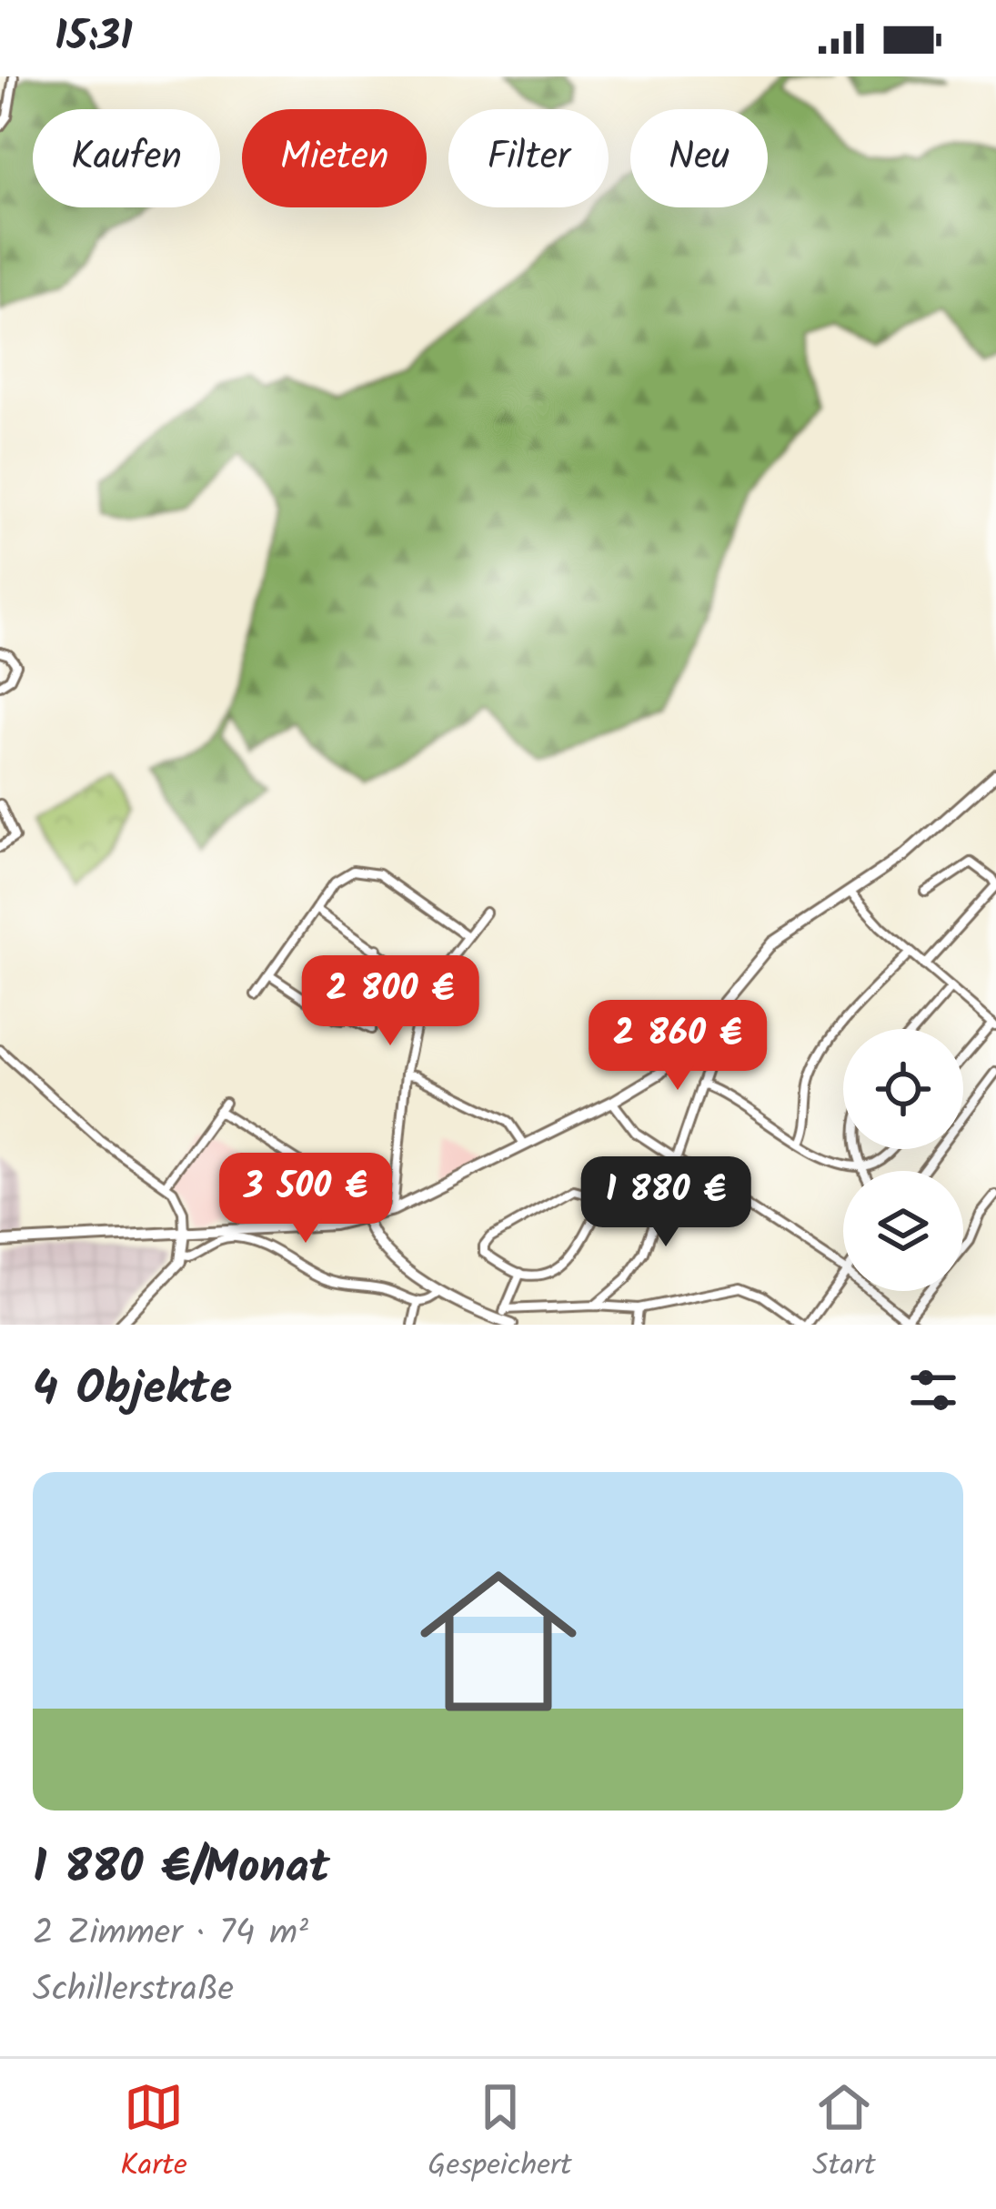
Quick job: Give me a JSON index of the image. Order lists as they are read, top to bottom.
{
  "page": {
    "status": "15:31",
    "chip": [
      "Kaufen",
      "Mieten",
      "Filter",
      "Neu"
    ],
    "price": [
      "2 800 €",
      "2 860 €",
      "3 500 €",
      "1 880 €"
    ],
    "heading": "4 Objekte",
    "list": [
      {
        "name": "1 880 €/Monat",
        "note": "2 Zimmer · 74 m² · Schillerstraße"
      }
    ],
    "tabs": ["Karte", "Gespeichert", "Start"]
  }
}
